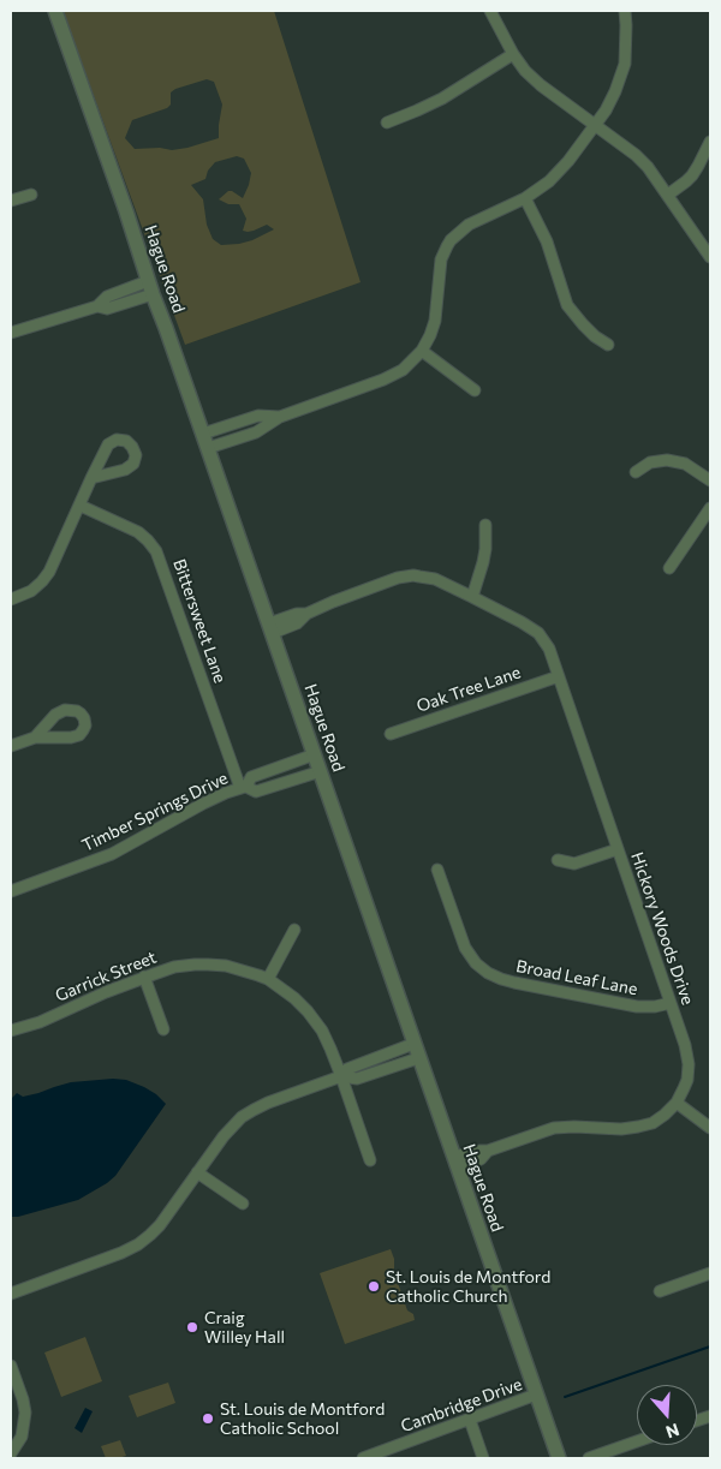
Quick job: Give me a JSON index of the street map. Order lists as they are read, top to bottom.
{
  "streets": {
    "street": [
      "Hague Road",
      "Bittersweet Lane",
      "Oak Tree Lane",
      "Timber Springs Drive",
      "Hickory Woods Drive",
      "Garrick Street",
      "Broad Leaf Lane",
      "Cambridge Drive"
    ]
  },
  "crossings": [
    ["Hague Road", "Timber Springs Drive"],
    ["Hague Road", "Hickory Woods Drive"],
    ["Hague Road", "Cambridge Drive"],
    ["Bittersweet Lane", "Timber Springs Drive"],
    ["Oak Tree Lane", "Hickory Woods Drive"],
    ["Hickory Woods Drive", "Broad Leaf Lane"]
  ],
  "places": ["St. Louis de Montford Catholic Church", "Craig Willey Hall", "St. Louis de Montford Catholic School"],
  "north": "bottom"
}
